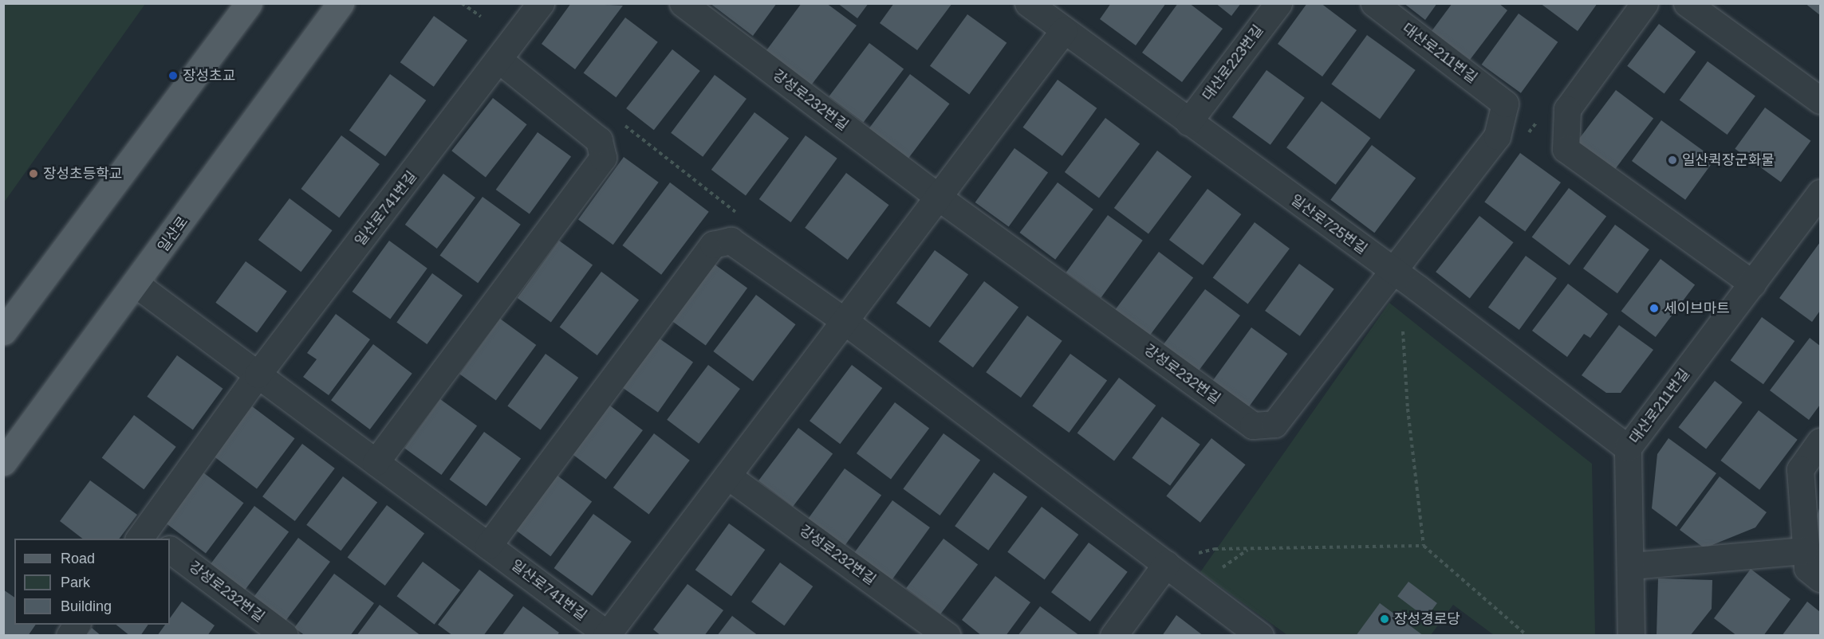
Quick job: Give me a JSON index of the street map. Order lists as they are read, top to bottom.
{
  "streets": {
    "main road": ["일산로"],
    "street": [
      "대산로211번길",
      "대산로223번길",
      "강성로232번길",
      "일산로741번길",
      "일산로725번길"
    ]
  },
  "crossings": [
    ["대산로211번길", "강성로232번길"],
    ["대산로211번길", "일산로725번길"],
    ["대산로223번길", "일산로725번길"],
    ["강성로232번길", "일산로725번길"],
    ["일산로741번길", "일산로"]
  ],
  "places": [
    "장성초교",
    "일산퀵장군화물",
    "장성초등학교",
    "세이브마트",
    "장성경로당"
  ],
  "legend": ["Road", "Park", "Building"]
}
